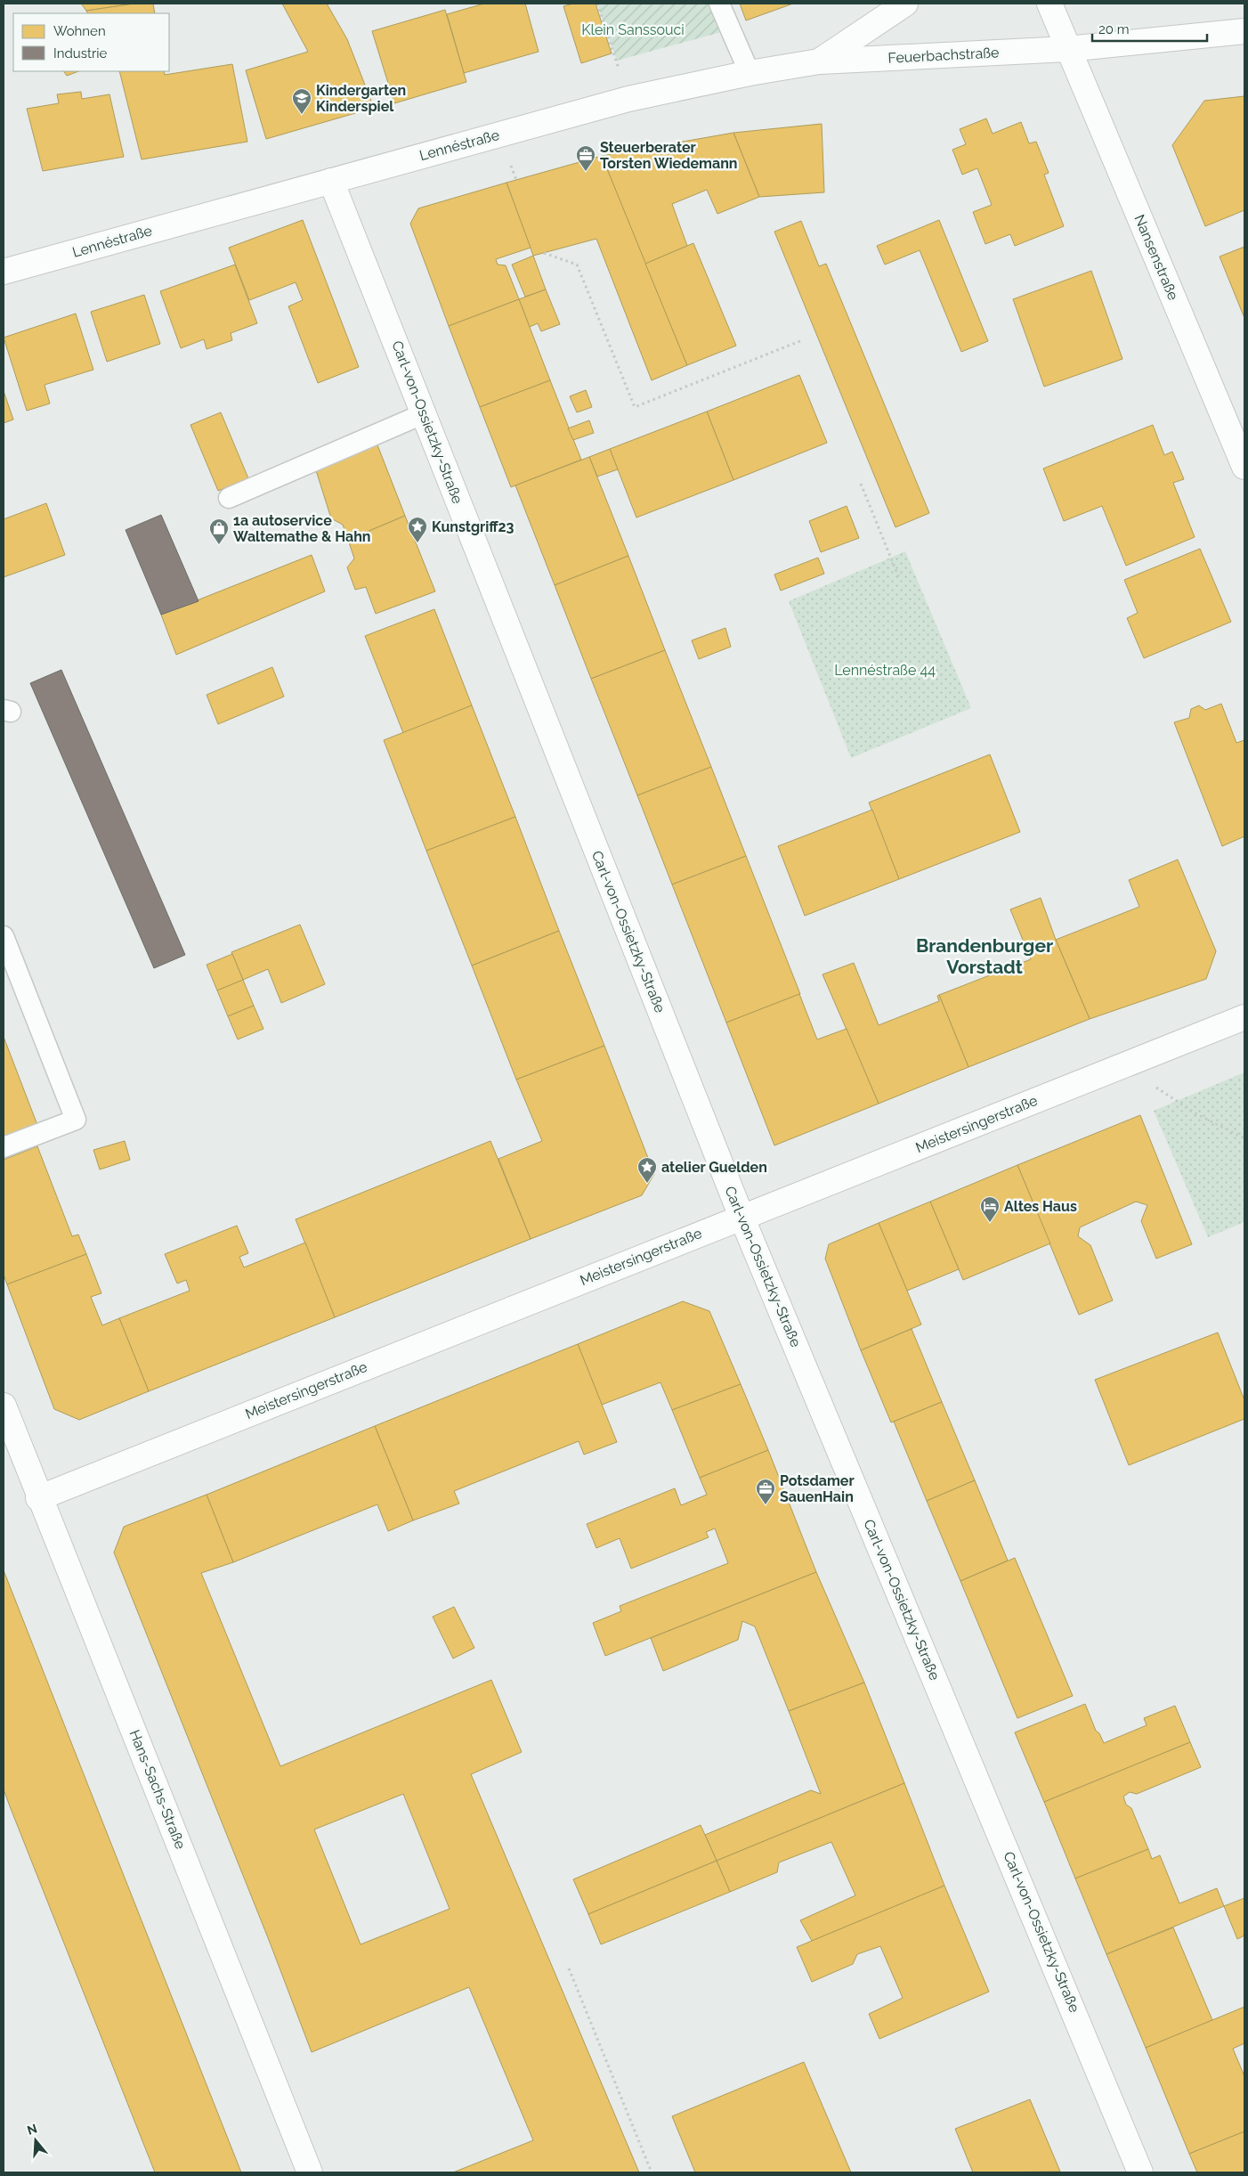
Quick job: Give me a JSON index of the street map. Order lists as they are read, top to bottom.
{
  "streets": {
    "street": [
      "Feuerbachstraße",
      "Lennéstraße",
      "Nansenstraße",
      "Carl-von-Ossietzky-Straße",
      "Meistersingerstraße",
      "Hans-Sachs-Straße"
    ]
  },
  "crossings": [
    ["Feuerbachstraße", "Lennéstraße"],
    ["Feuerbachstraße", "Nansenstraße"],
    ["Lennéstraße", "Carl-von-Ossietzky-Straße"],
    ["Carl-von-Ossietzky-Straße", "Meistersingerstraße"],
    ["Meistersingerstraße", "Hans-Sachs-Straße"]
  ],
  "districts": ["Brandenburger Vorstadt"],
  "parks": ["Klein Sanssouci", "Lennéstraße 44"],
  "places": {
    "school or university": ["Kindergarten Kinderspiel"],
    "office": ["Steuerberater Torsten Wiedemann", "Potsdamer SauenHain"],
    "place": ["Kunstgriff23", "atelier Guelden"],
    "shop": ["1a autoservice Waltemathe & Hahn"],
    "hotel": ["Altes Haus"]
  },
  "legend": ["Wohnen", "Industrie"],
  "scale_bar": "20 m",
  "north": "top"
}
